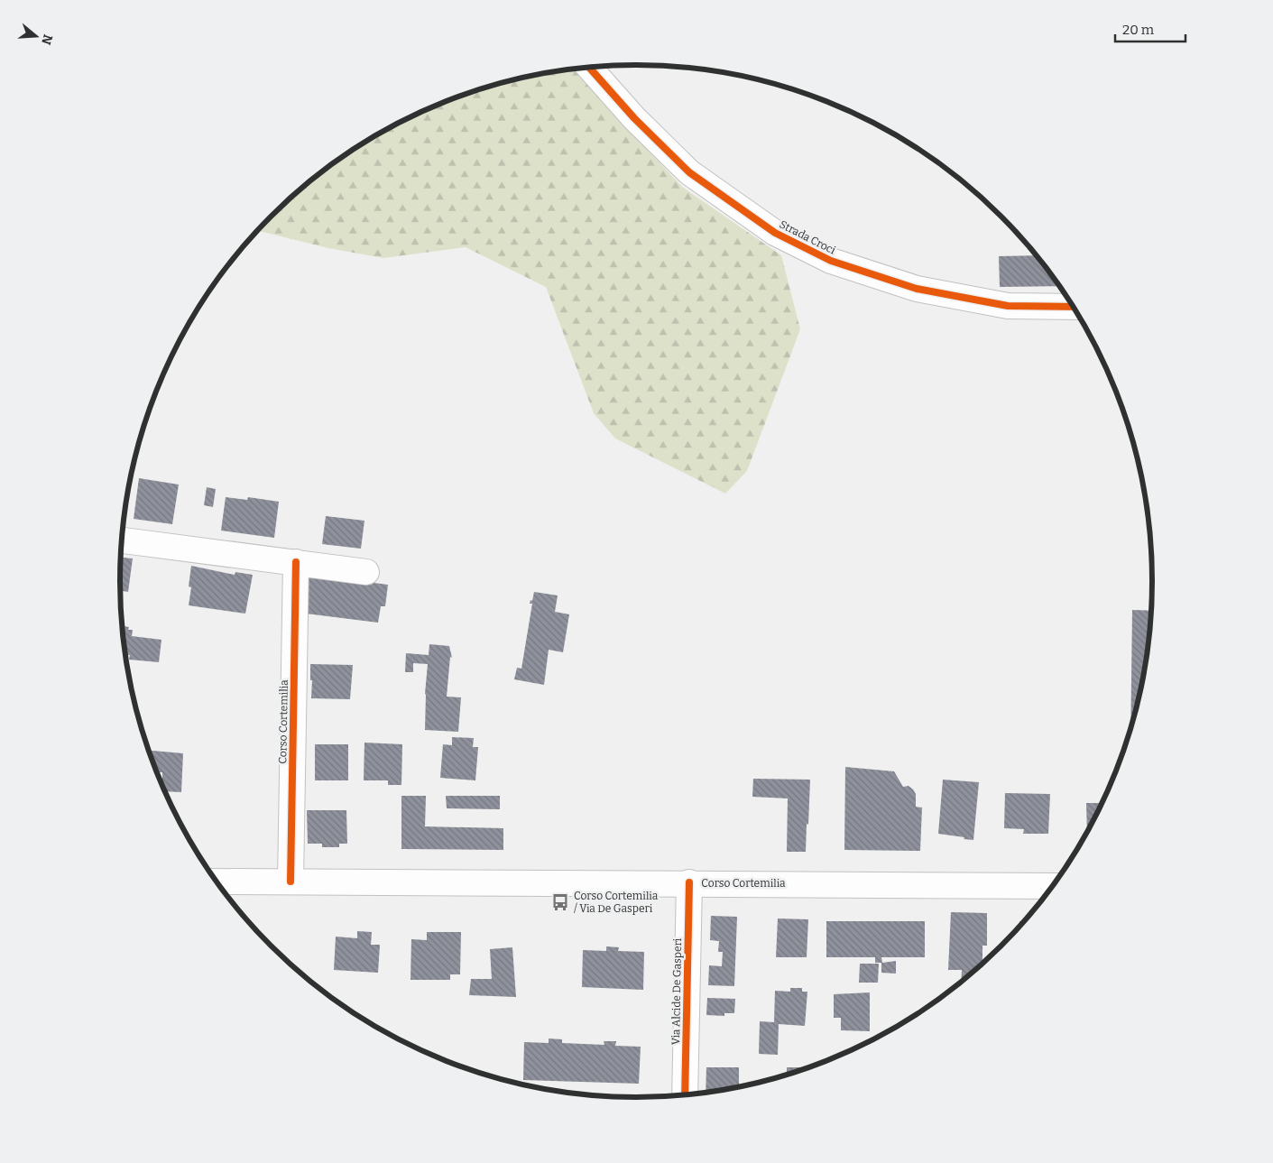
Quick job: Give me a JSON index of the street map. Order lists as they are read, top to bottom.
{
  "streets": {
    "street": ["Strada Croci", "Corso Cortemilia", "Via Alcide De Gasperi"]
  },
  "crossings": [
    ["Corso Cortemilia", "Via Alcide De Gasperi"]
  ],
  "places": {
    "bus stop": ["Corso Cortemilia / Via De Gasperi"]
  },
  "scale_bar": "20 m",
  "north": "right"
}
